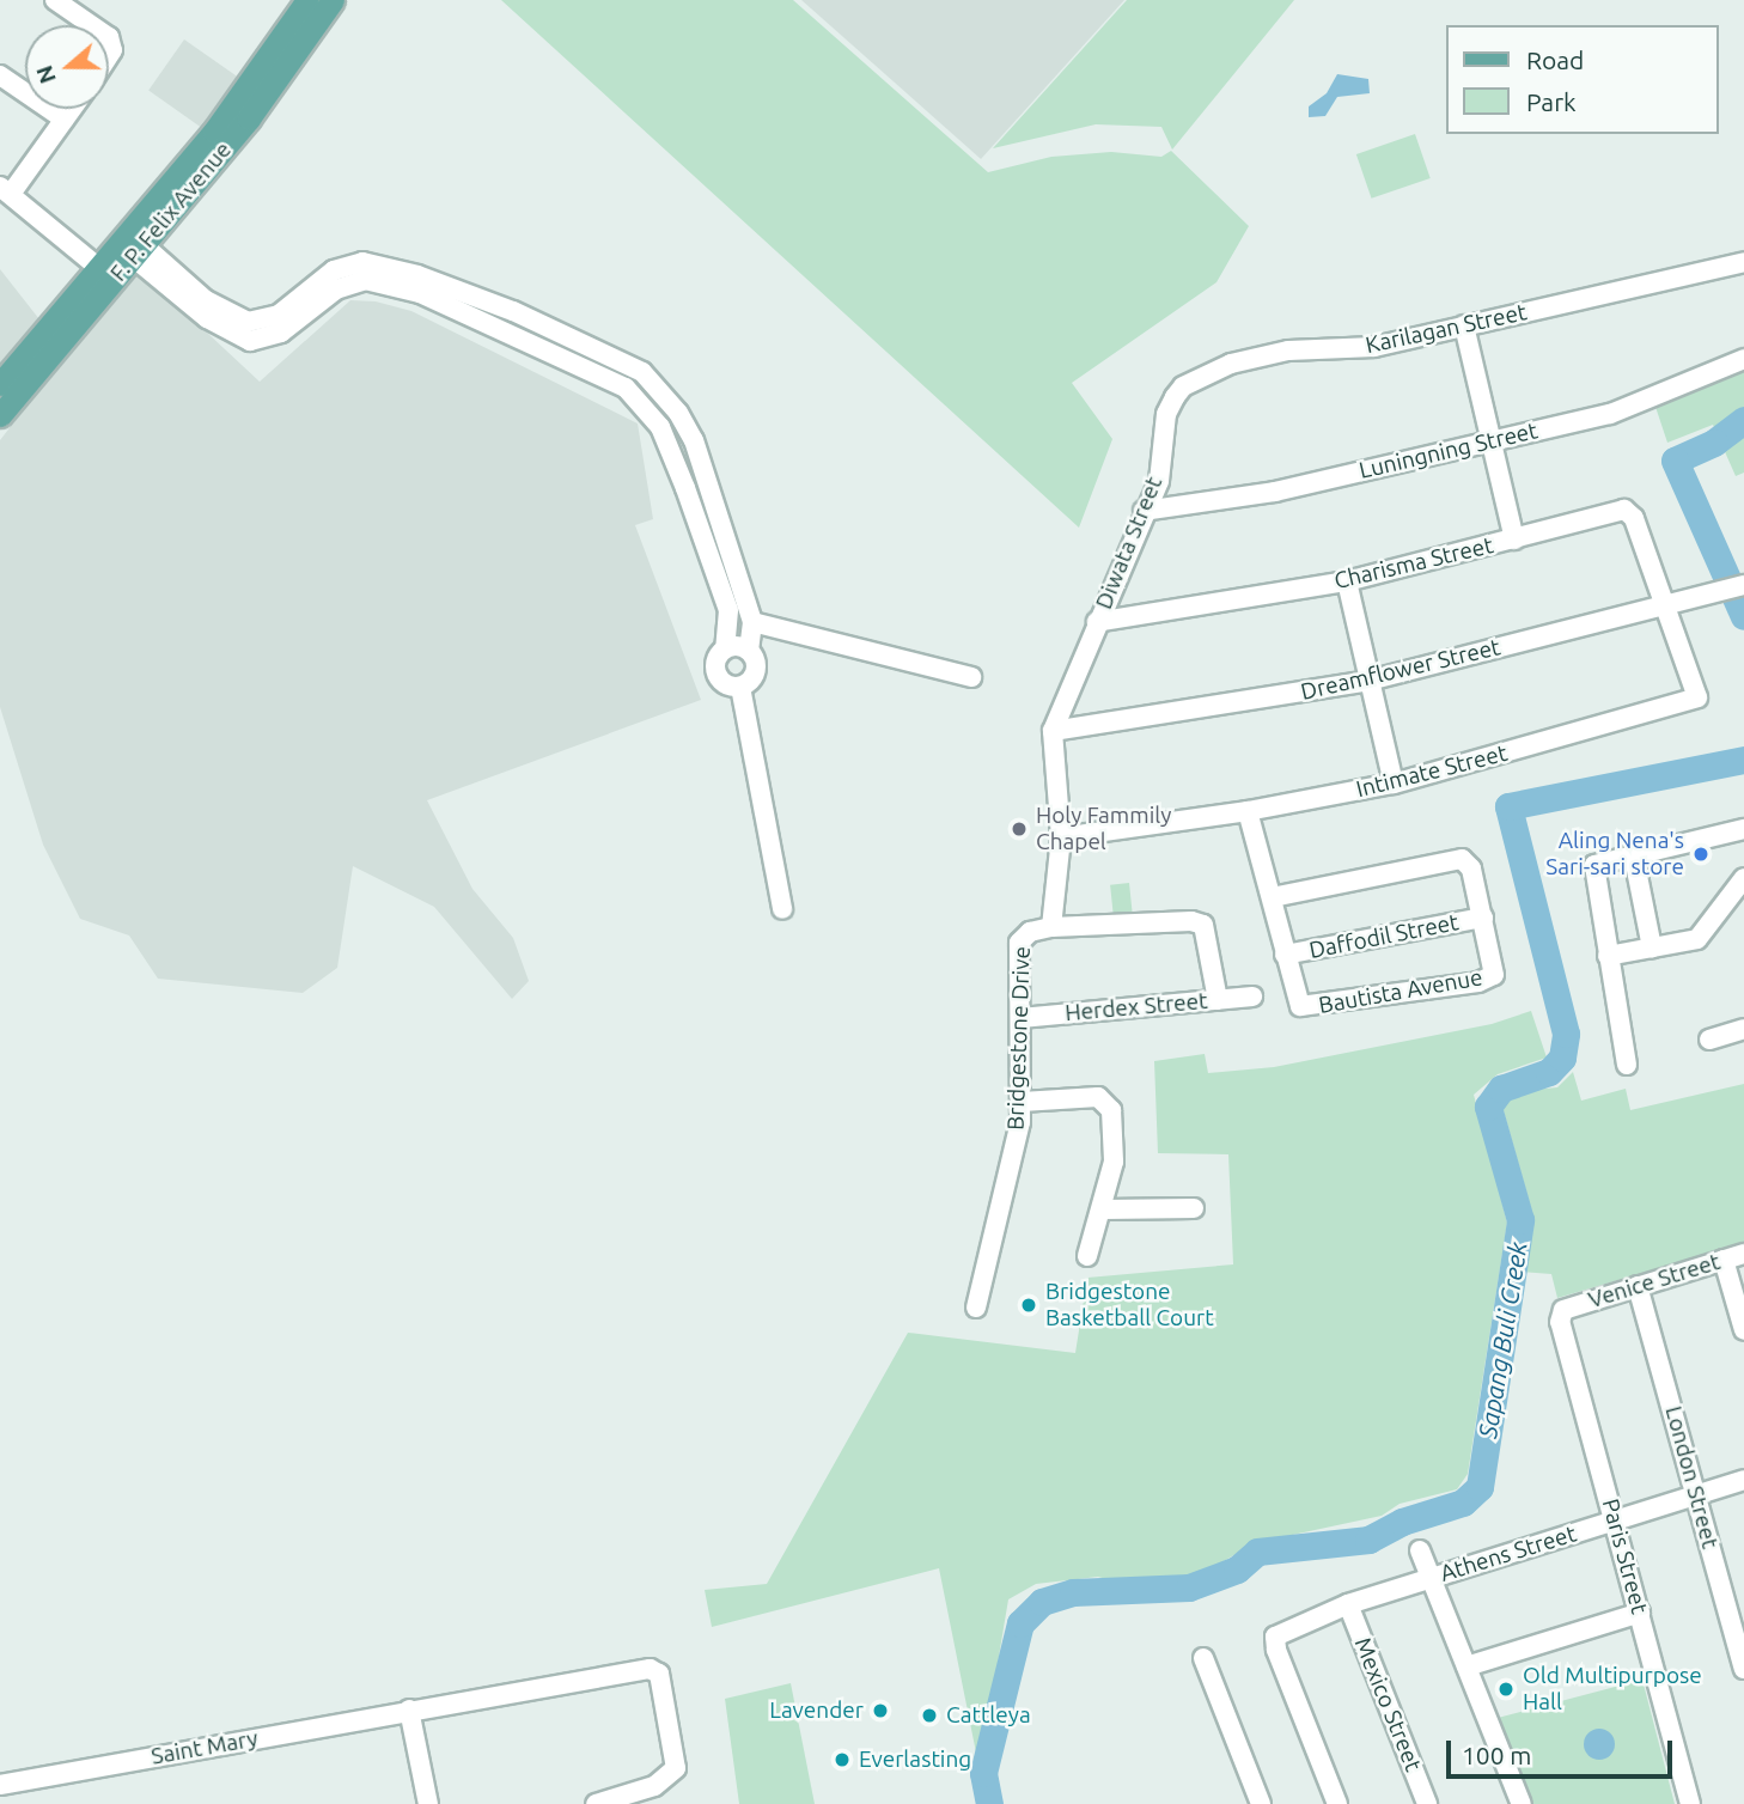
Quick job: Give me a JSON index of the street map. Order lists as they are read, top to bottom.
{
  "streets": {
    "main road": ["F. P. Felix Avenue"],
    "street": [
      "Karilagan Street",
      "Luningning Street",
      "Diwata Street",
      "Charisma Street",
      "Dreamflower Street",
      "Intimate Street",
      "Daffodil Street",
      "Bautista Avenue",
      "Herdex Street",
      "Bridgestone Drive",
      "Venice Street",
      "London Street",
      "Athens Street",
      "Paris Street",
      "Mexico Street",
      "Saint Mary"
    ]
  },
  "crossings": [
    ["Karilagan Street", "Diwata Street"],
    ["Luningning Street", "Diwata Street"],
    ["Diwata Street", "Charisma Street"],
    ["Diwata Street", "Dreamflower Street"],
    ["Diwata Street", "Bridgestone Drive"],
    ["Charisma Street", "Dreamflower Street"],
    ["Charisma Street", "Intimate Street"],
    ["Dreamflower Street", "Intimate Street"],
    ["Dreamflower Street", "Bridgestone Drive"],
    ["Intimate Street", "Bautista Avenue"],
    ["Intimate Street", "Bridgestone Drive"],
    ["Daffodil Street", "Bautista Avenue"],
    ["Herdex Street", "Bridgestone Drive"],
    ["Venice Street", "London Street"],
    ["Venice Street", "Paris Street"],
    ["London Street", "Athens Street"],
    ["Athens Street", "Paris Street"],
    ["Athens Street", "Mexico Street"]
  ],
  "water": ["Sapang Buli Creek"],
  "places": [
    "Holy Fammily Chapel",
    "Aling Nena's Sari-sari store",
    "Bridgestone Basketball Court",
    "Old Multipurpose Hall",
    "Lavender",
    "Cattleya",
    "Everlasting"
  ],
  "legend": ["Road", "Park"],
  "scale_bar": "100 m",
  "north": "left"
}
